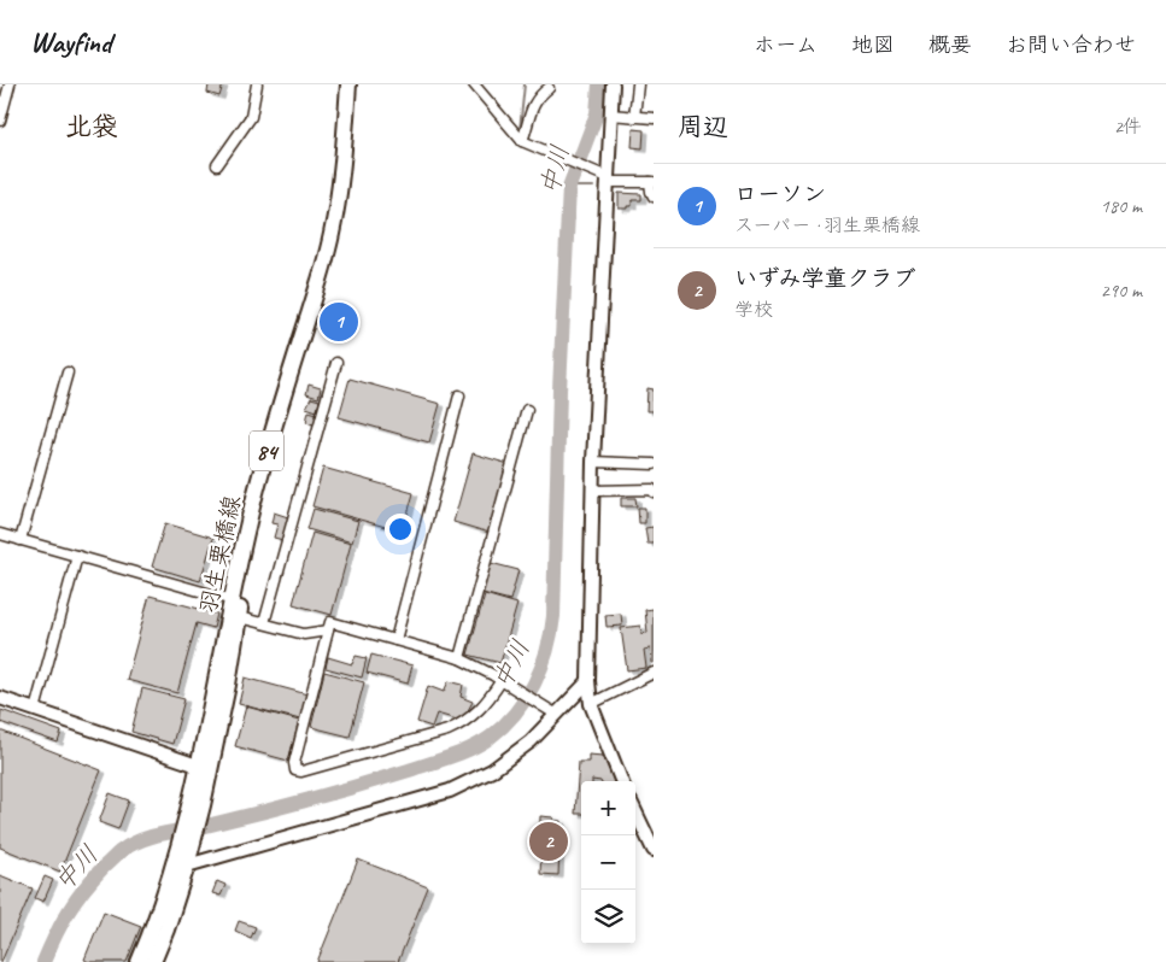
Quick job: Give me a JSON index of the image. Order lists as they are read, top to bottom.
{
  "streets": {
    "main road": ["84", "羽生栗橋線"]
  },
  "districts": ["北袋"],
  "water": ["中川"],
  "page": {
    "header": "Wayfind",
    "nav": [
      "ホーム",
      "地図",
      "概要",
      "お問い合わせ"
    ],
    "heading": ["周辺", "2件"],
    "list": [
      {
        "mark": "1",
        "name": "ローソン",
        "note": "スーパー · 羽生栗橋線",
        "value": "180 m"
      },
      {
        "mark": "2",
        "name": "いずみ学童クラブ",
        "note": "学校",
        "value": "290 m"
      }
    ],
    "pins": ["1", "2"],
    "map_buttons": ["+", "−"]
  }
}
